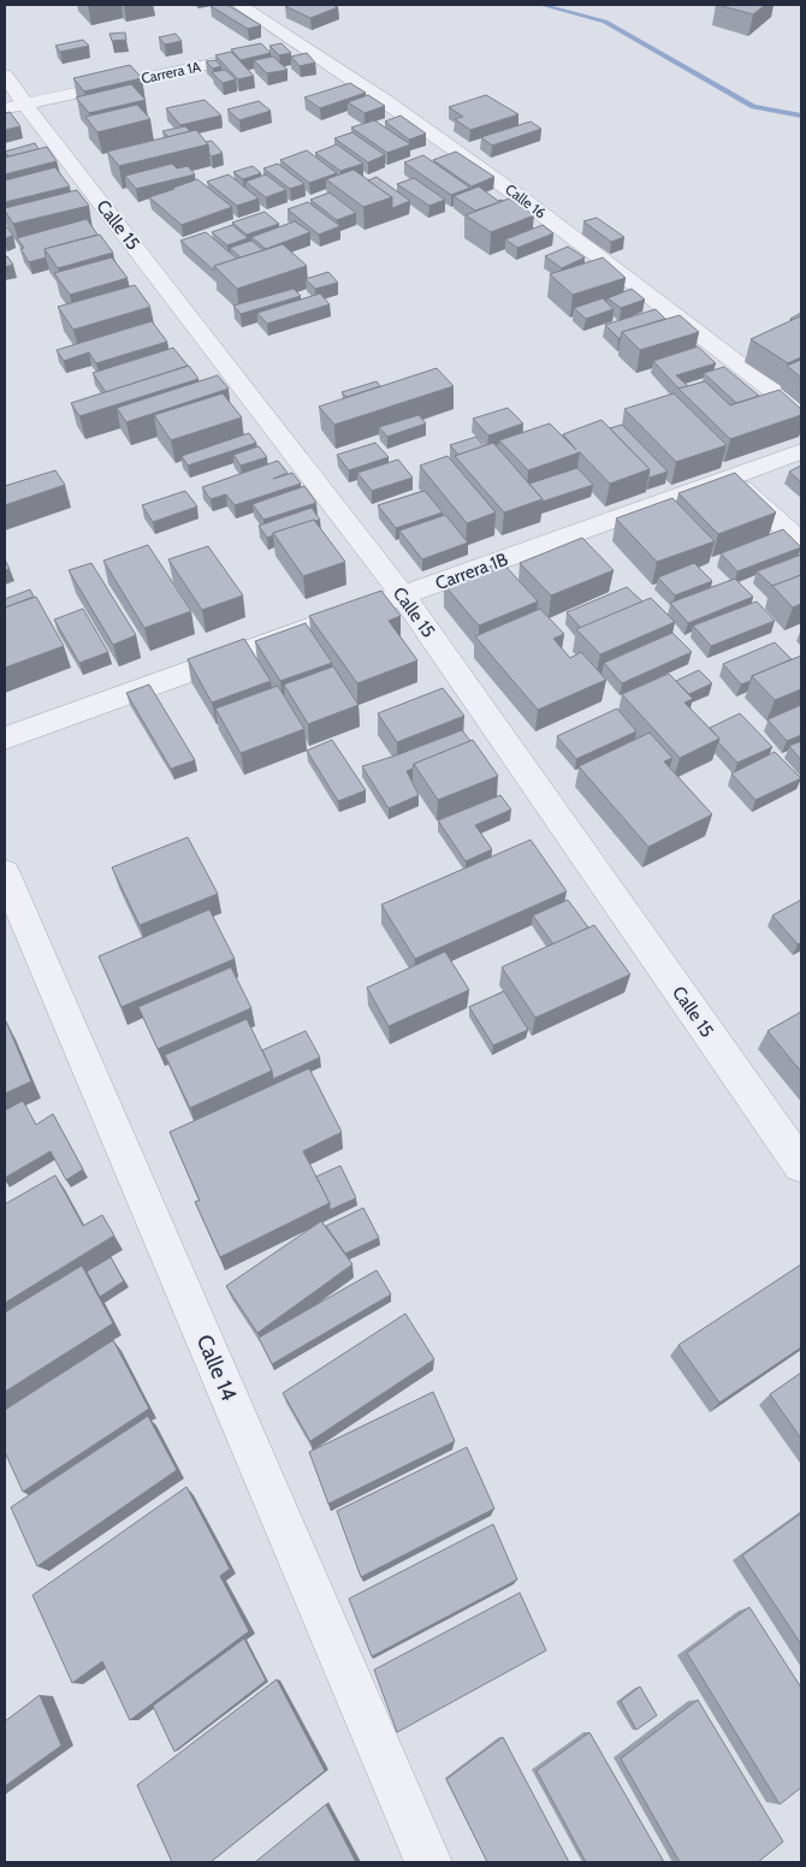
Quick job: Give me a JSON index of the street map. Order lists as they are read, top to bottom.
{
  "streets": {
    "street": [
      "Carrera 1A",
      "Calle 16",
      "Calle 15",
      "Carrera 1B",
      "Calle 14"
    ]
  },
  "crossings": [
    ["Carrera 1A", "Calle 16"],
    ["Carrera 1A", "Calle 15"],
    ["Calle 15", "Carrera 1B"]
  ]
}
